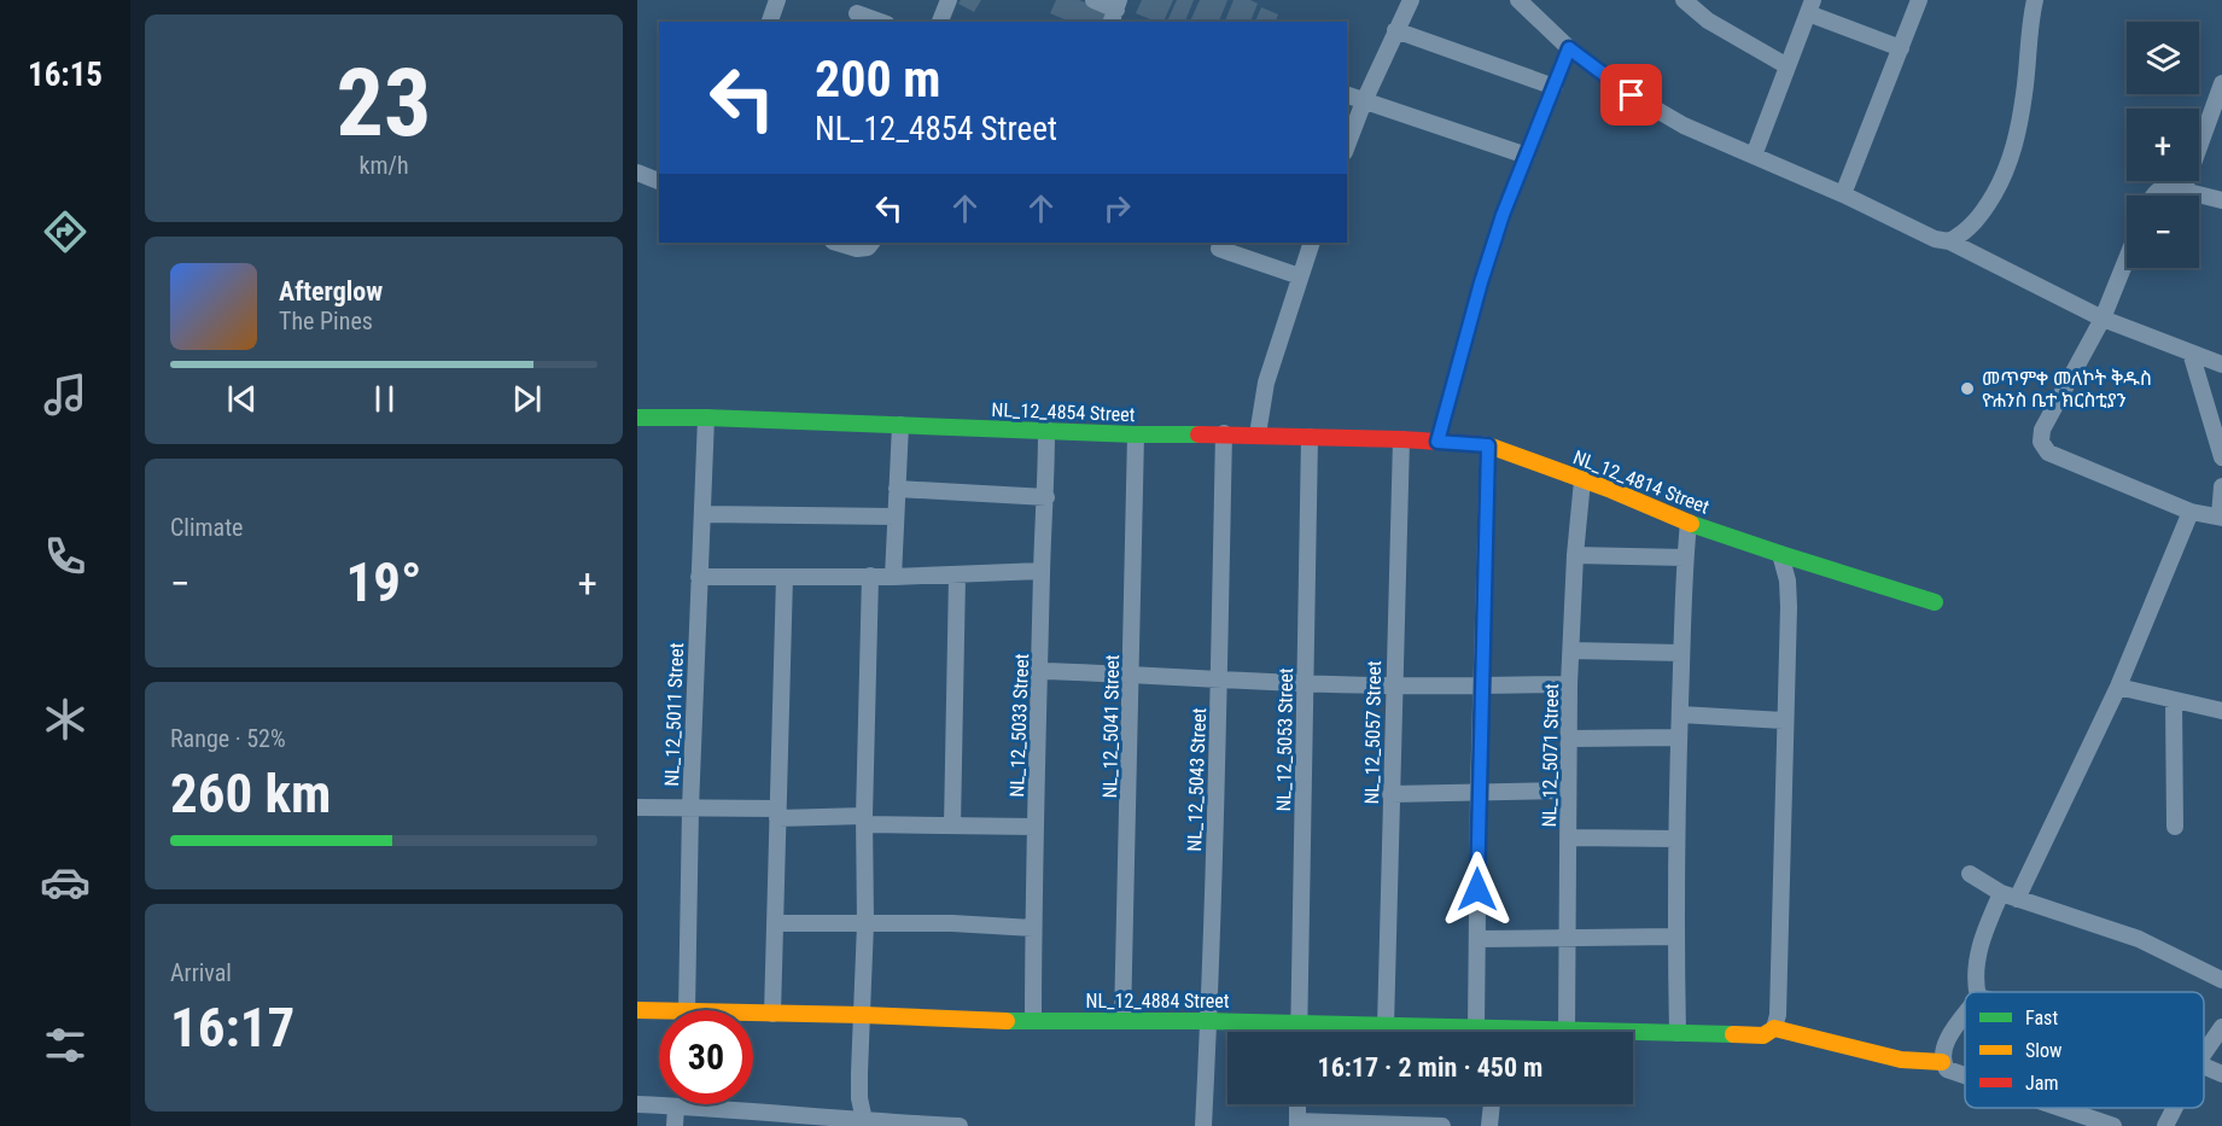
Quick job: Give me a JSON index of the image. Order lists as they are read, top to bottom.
{
  "streets": {
    "street": [
      "NL_12_4854 Street",
      "NL_12_4814 Street",
      "NL_12_5011 Street",
      "NL_12_5033 Street",
      "NL_12_5041 Street",
      "NL_12_5057 Street",
      "NL_12_5053 Street",
      "NL_12_5071 Street",
      "NL_12_5043 Street",
      "NL_12_4884 Street"
    ]
  },
  "crossings": [
    ["NL_12_4854 Street", "NL_12_4814 Street"],
    ["NL_12_4854 Street", "NL_12_5011 Street"],
    ["NL_12_4854 Street", "NL_12_5033 Street"],
    ["NL_12_4854 Street", "NL_12_5041 Street"],
    ["NL_12_4854 Street", "NL_12_5057 Street"],
    ["NL_12_4854 Street", "NL_12_5053 Street"],
    ["NL_12_4854 Street", "NL_12_5043 Street"],
    ["NL_12_4814 Street", "NL_12_5071 Street"],
    ["NL_12_5033 Street", "NL_12_4884 Street"],
    ["NL_12_5041 Street", "NL_12_4884 Street"],
    ["NL_12_5057 Street", "NL_12_4884 Street"],
    ["NL_12_5053 Street", "NL_12_4884 Street"],
    ["NL_12_5071 Street", "NL_12_4884 Street"],
    ["NL_12_5043 Street", "NL_12_4884 Street"]
  ],
  "places": ["መጥምቀ መለኮት ቅዱስ ዮሐንስ ቤተ ክርስቲያን"],
  "legend": ["Fast", "Slow", "Jam"],
  "page": {
    "tabs": "16:15",
    "tile": [
      ["23", "km/h"],
      "Climate",
      ["Range · 52%", "260 km"],
      ["Arrival", "16:17"]
    ],
    "map_buttons": ["+", "−"],
    "turn": ["200 m", "NL_12_4854 Street"],
    "song": ["Afterglow", "The Pines"],
    "heat": ["−", "19°", "+"],
    "limit": "30",
    "trip": "16:17 · 2 min · 450 m"
  }
}
